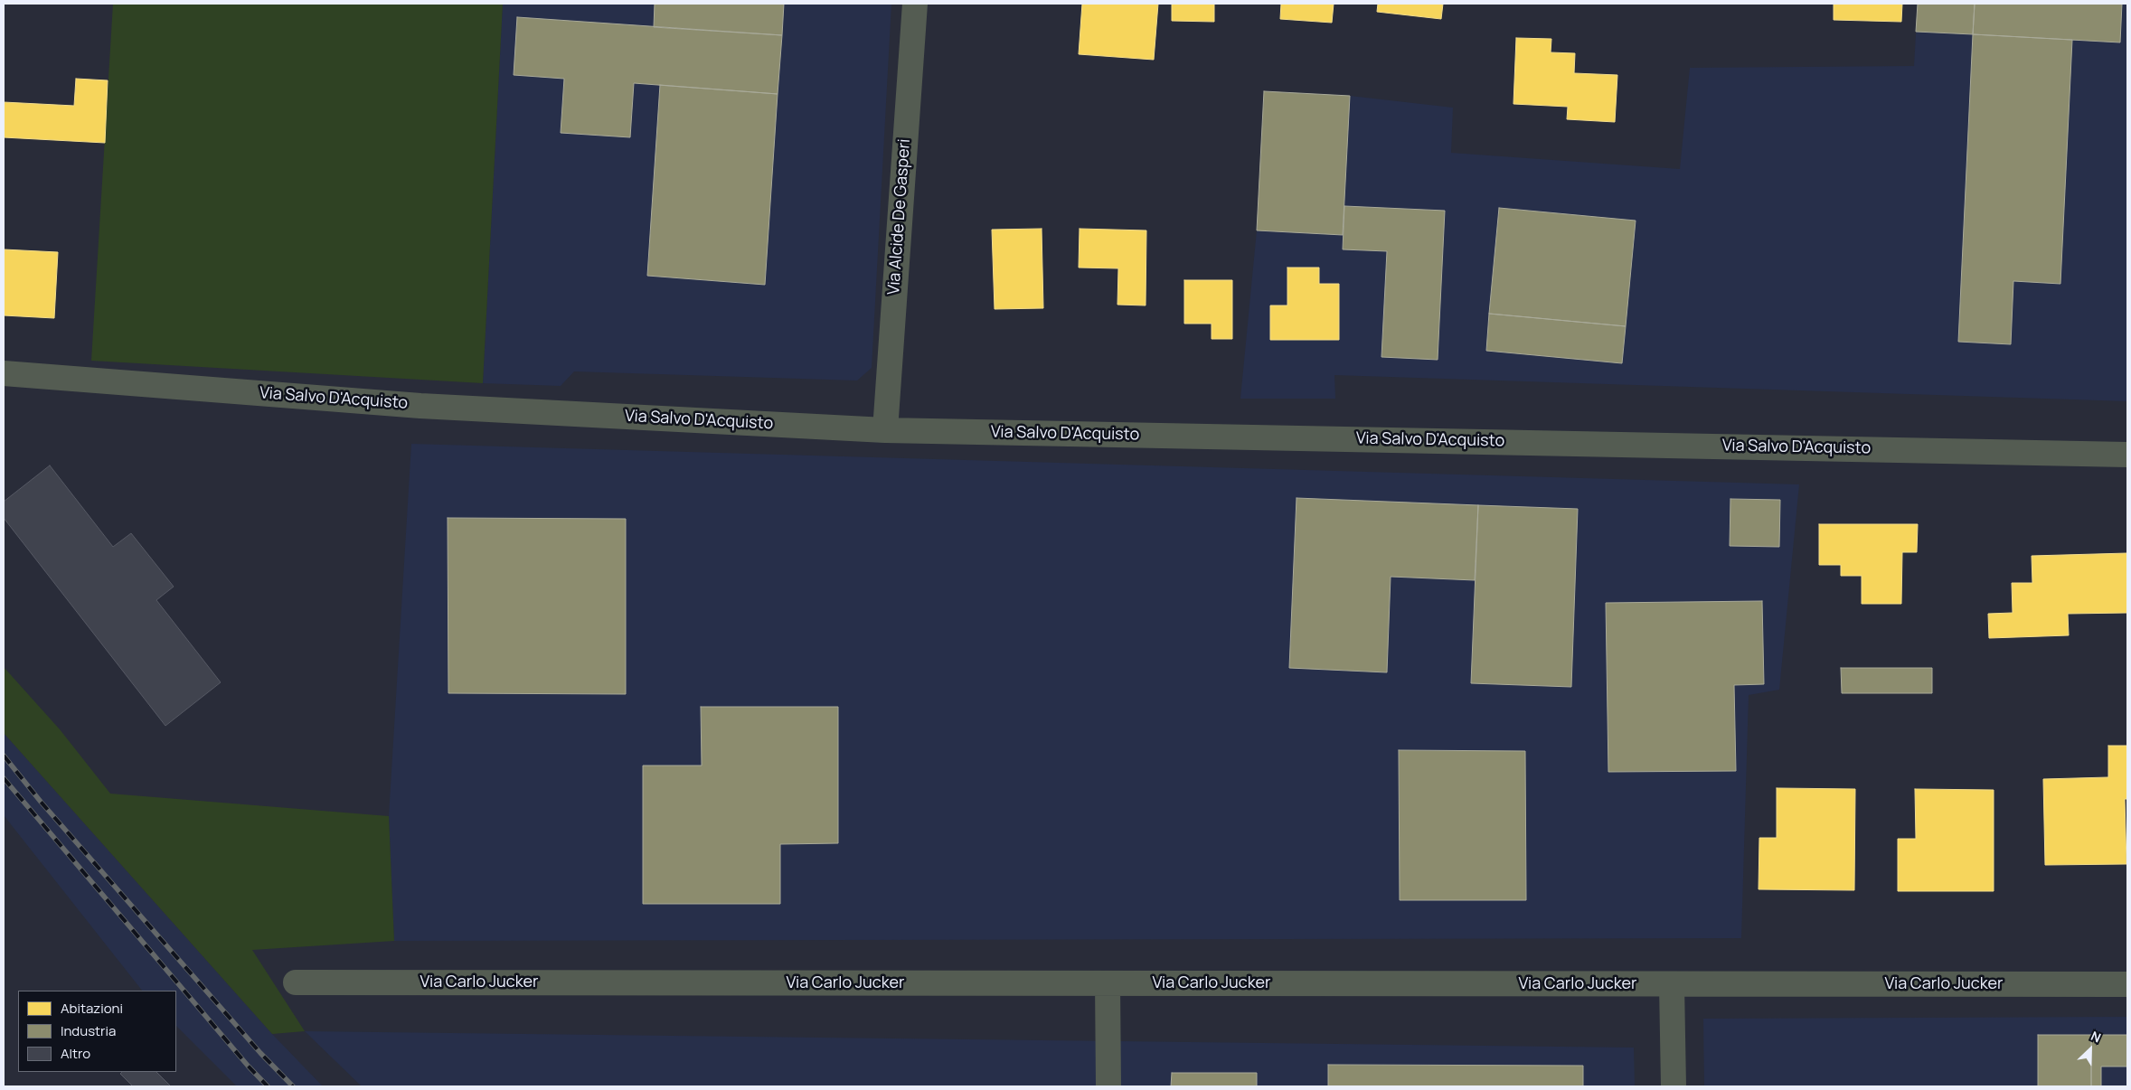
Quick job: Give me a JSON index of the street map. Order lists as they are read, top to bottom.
{
  "streets": {
    "street": ["Via Alcide De Gasperi", "Via Salvo D'Acquisto", "Via Carlo Jucker"]
  },
  "crossings": [
    ["Via Alcide De Gasperi", "Via Salvo D'Acquisto"]
  ],
  "legend": ["Abitazioni", "Industria", "Altro"],
  "north": "top right"
}
